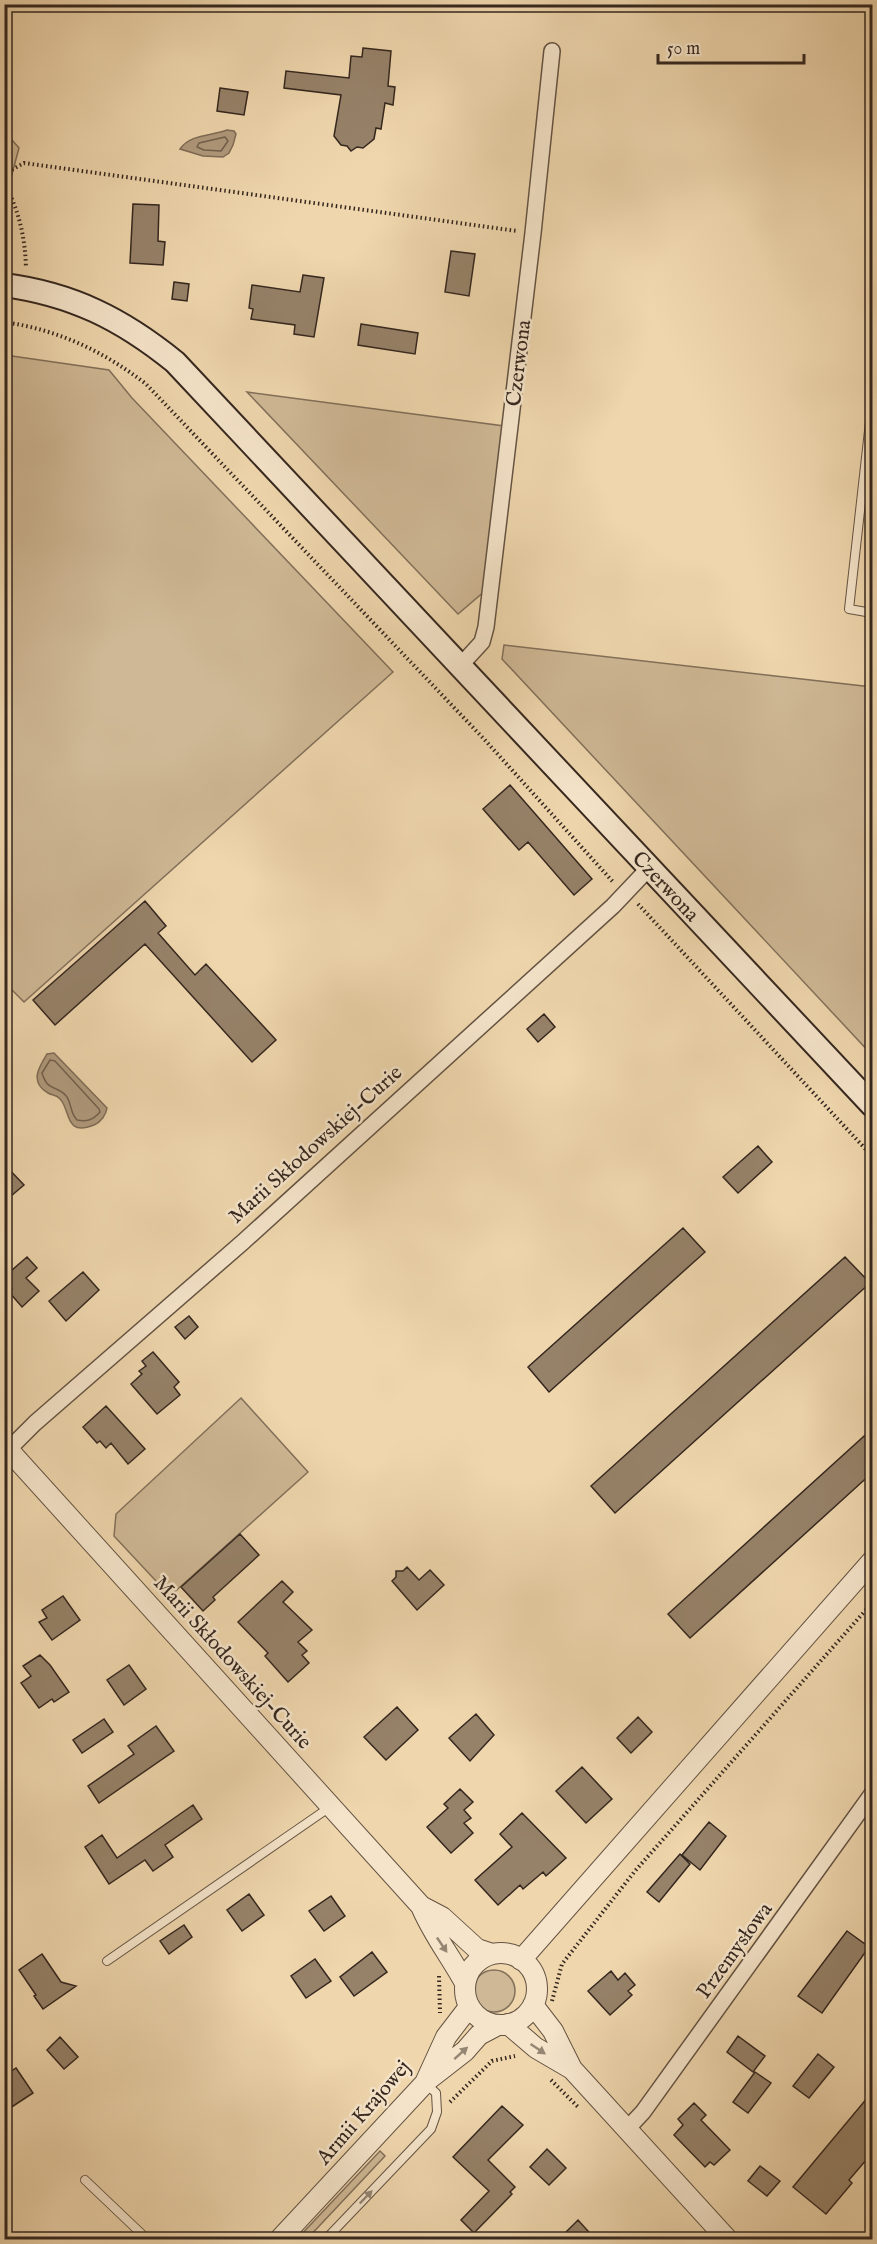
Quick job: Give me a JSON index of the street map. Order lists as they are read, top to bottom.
{
  "streets": {
    "main road": ["Czerwona"],
    "street": ["Marii Skłodowskiej-Curie", "Przemysłowa", "Armii Krajowej"]
  },
  "crossings": [
    ["Czerwona", "Marii Skłodowskiej-Curie"],
    ["Marii Skłodowskiej-Curie", "Armii Krajowej"]
  ],
  "scale_bar": "50 m"
}
